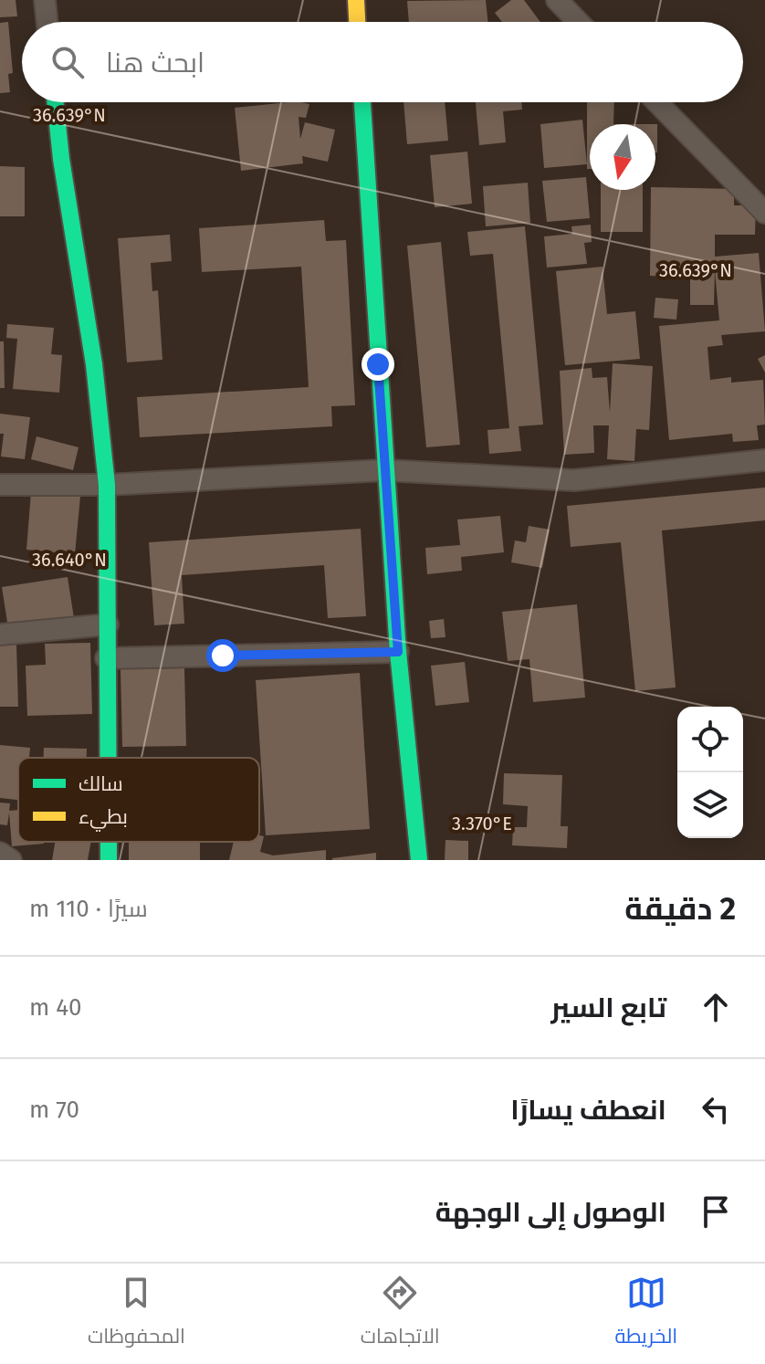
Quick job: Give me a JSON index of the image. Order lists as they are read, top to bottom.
{
  "legend": ["سالك", "بطيء"],
  "north": "bottom",
  "page": {
    "search": "ابحث هنا",
    "heading": ["2 دقيقة", "سيرًا · 110 m"],
    "list": [
      ["تابع السير", "40 m"],
      ["انعطف يسارًا", "70 m"],
      "الوصول إلى الوجهة"
    ],
    "nav": ["الخريطة", "الاتجاهات", "المحفوظات"]
  },
  "coordinates": ["36.639°N", "36.640°N", "3.370°E"]
}
